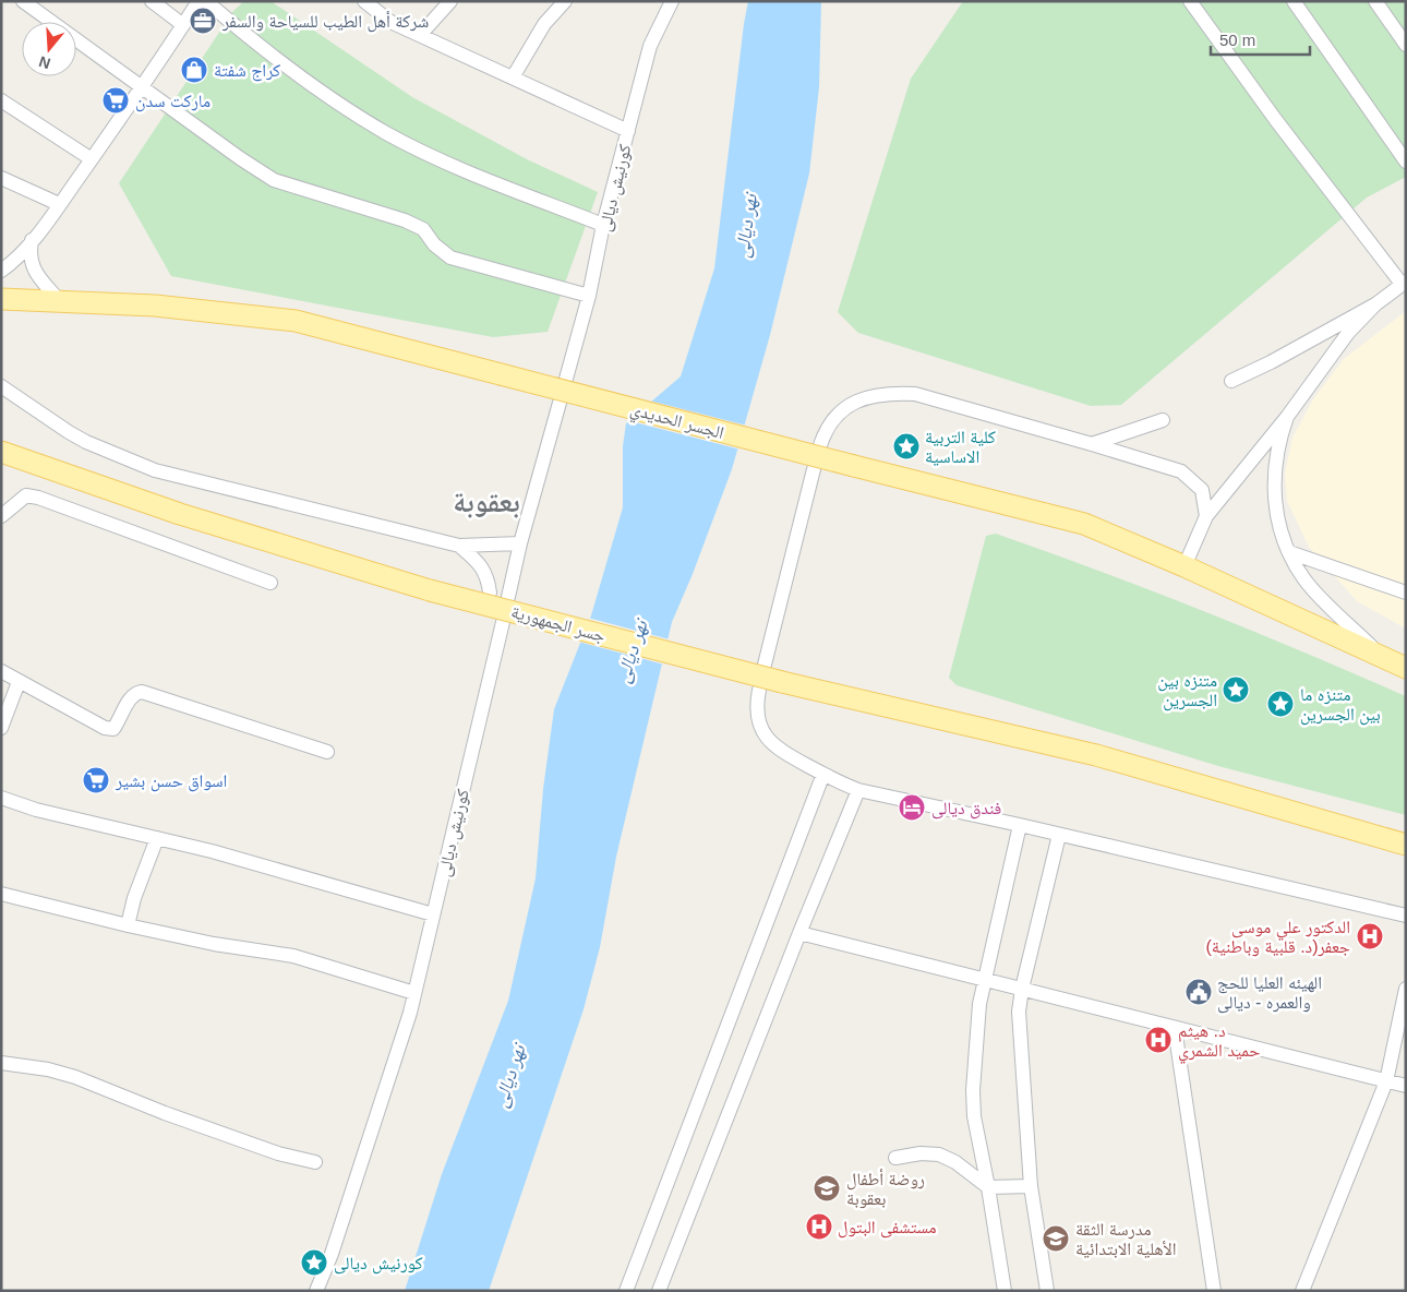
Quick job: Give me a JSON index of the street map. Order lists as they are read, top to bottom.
{
  "streets": {
    "main road": ["الجسر الحديدي", "جسر الجمهورية"],
    "street": ["كورنيش ديالى"]
  },
  "districts": ["بعقوبة"],
  "water": ["نهر ديالى"],
  "places": {
    "office": ["شركة أهل الطيب للسياحة والسفر"],
    "shop": ["كراج شفتة"],
    "supermarket": ["ماركت سدن", "اسواق حسن بشير"],
    "place": [
      "كلية التربية الاساسية",
      "متنزه بين الجسرين",
      "متنزه ما بين الجسرين",
      "كورنيش ديالى"
    ],
    "hotel": ["فندق ديالى"],
    "hospital": ["الدكتور علي موسى جعفر(د. قلبية وباطنية)", "د. هيثم حميد الشمري", "مستشفى البتول"],
    "public building": ["الهيئه العليا للحج والعمره - ديالى"],
    "school or university": ["روضة أطفال بعقوبة", "مدرسة الثقة الأهلية الابتدائية"]
  },
  "scale_bar": "50 m",
  "north": "bottom"
}
